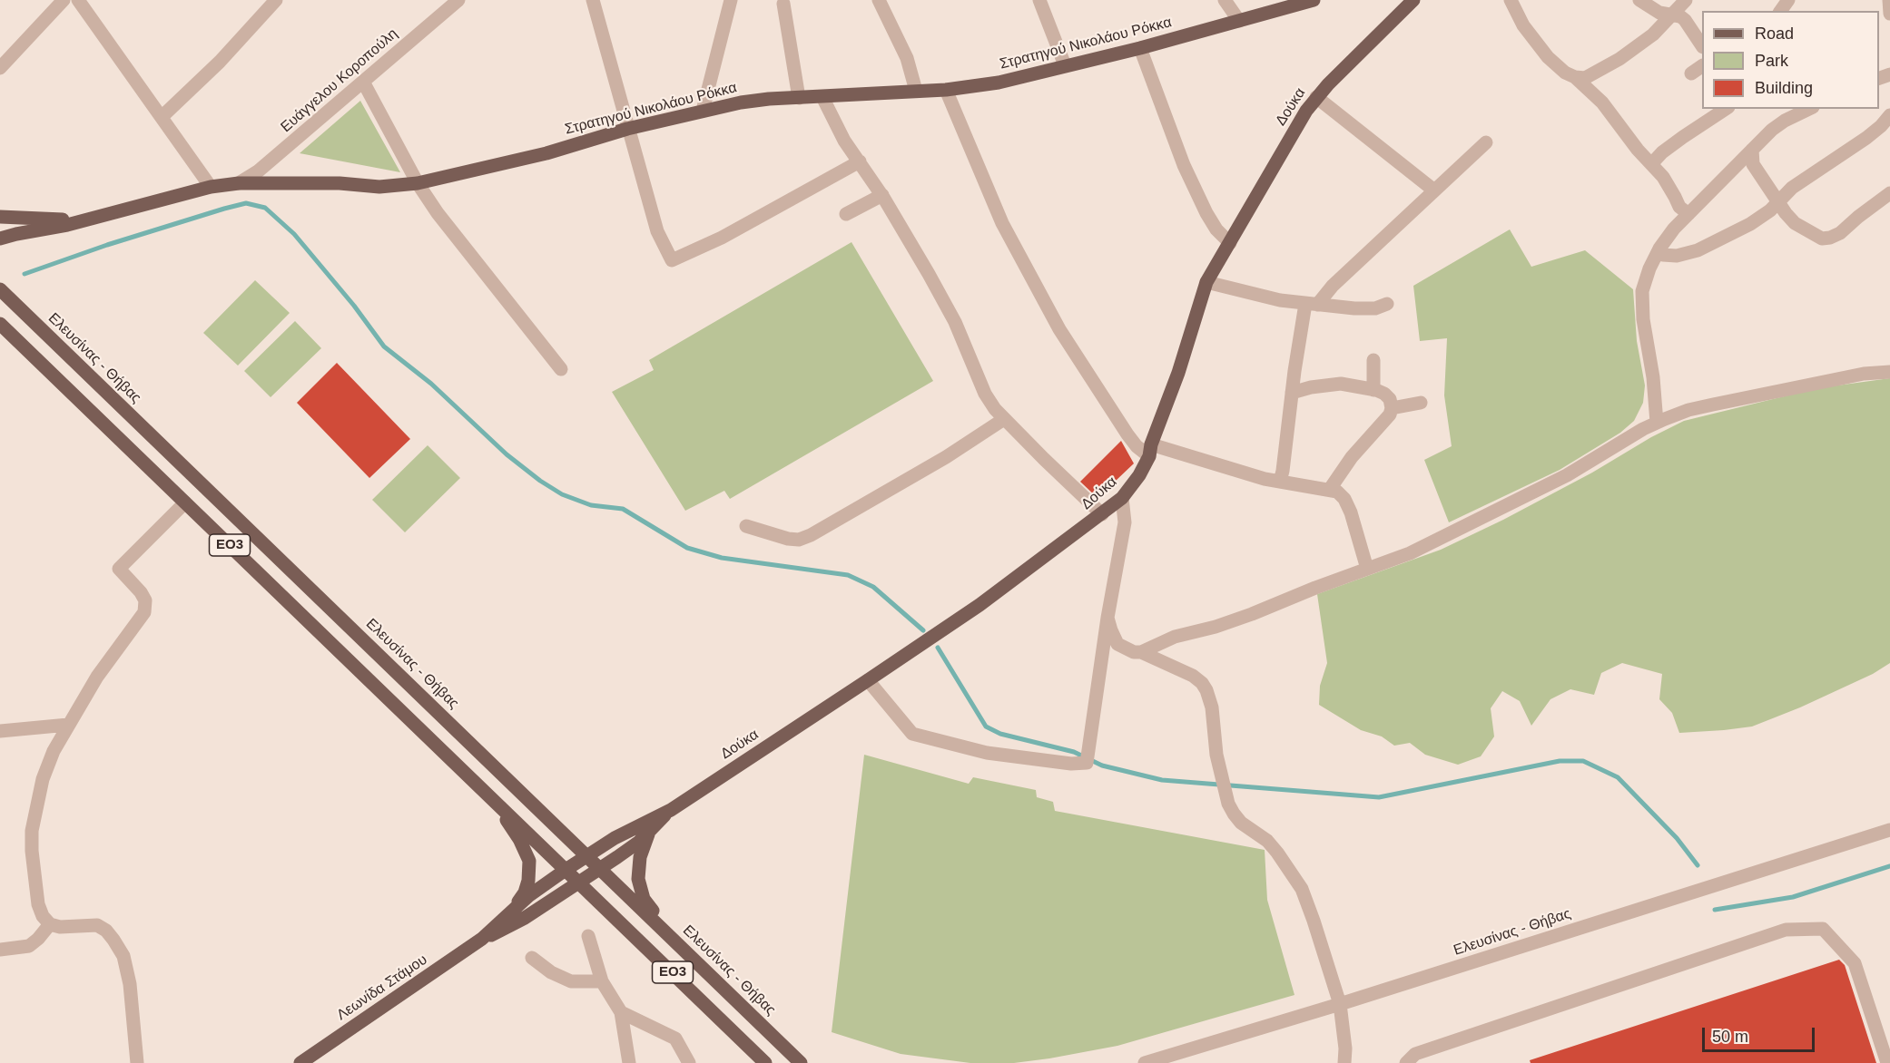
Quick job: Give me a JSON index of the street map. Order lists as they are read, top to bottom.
{
  "streets": {
    "main road": [
      "Στρατηγού Νικολάου Ρόκκα",
      "Δούκα",
      "Ελευσίνας - Θήβας",
      "ΕΟ3",
      "Λεωνίδα Στάμου"
    ],
    "street": ["Ευάγγελου Κοροπούλη"]
  },
  "crossings": [
    ["Στρατηγού Νικολάου Ρόκκα", "Ευάγγελου Κοροπούλη"],
    ["Δούκα", "Ελευσίνας - Θήβας"],
    ["Δούκα", "ΕΟ3"],
    ["Δούκα", "Λεωνίδα Στάμου"],
    ["Ελευσίνας - Θήβας", "ΕΟ3"],
    ["ΕΟ3", "Λεωνίδα Στάμου"]
  ],
  "legend": ["Road", "Park", "Building"],
  "scale_bar": "50 m"
}
